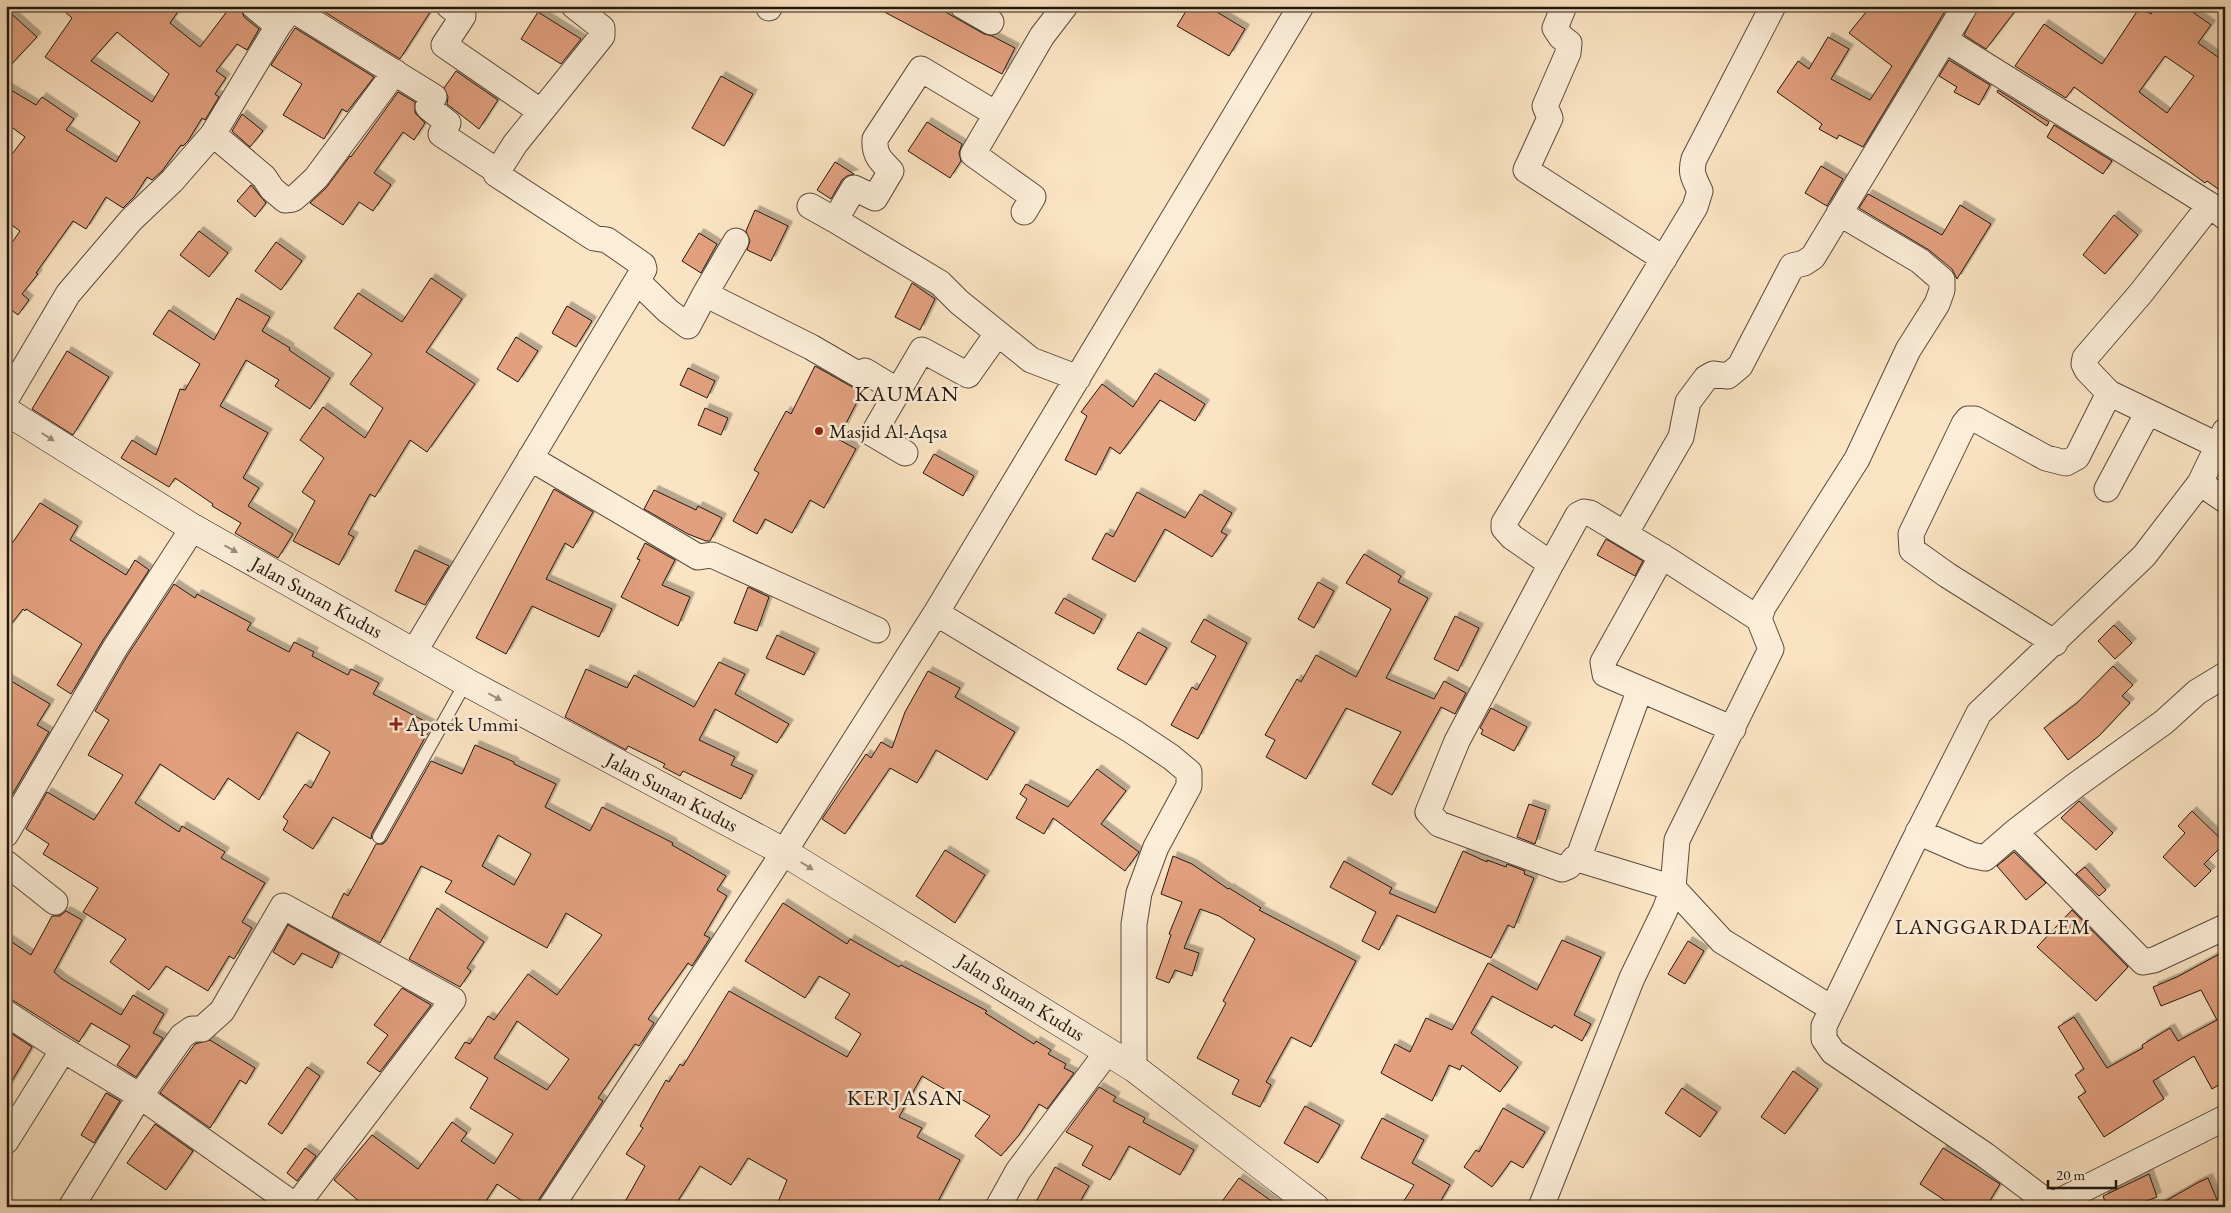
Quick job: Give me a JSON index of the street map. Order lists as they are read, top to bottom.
{
  "streets": {
    "main road": ["Jalan Sunan Kudus"]
  },
  "one_way": ["Jalan Sunan Kudus"],
  "districts": ["KAUMAN", "LANGGARDALEM", "KERJASAN"],
  "places": {
    "other": ["Masjid Al-Aqsa"],
    "health": ["Apotek Ummi"]
  },
  "scale_bar": "20 m"
}
